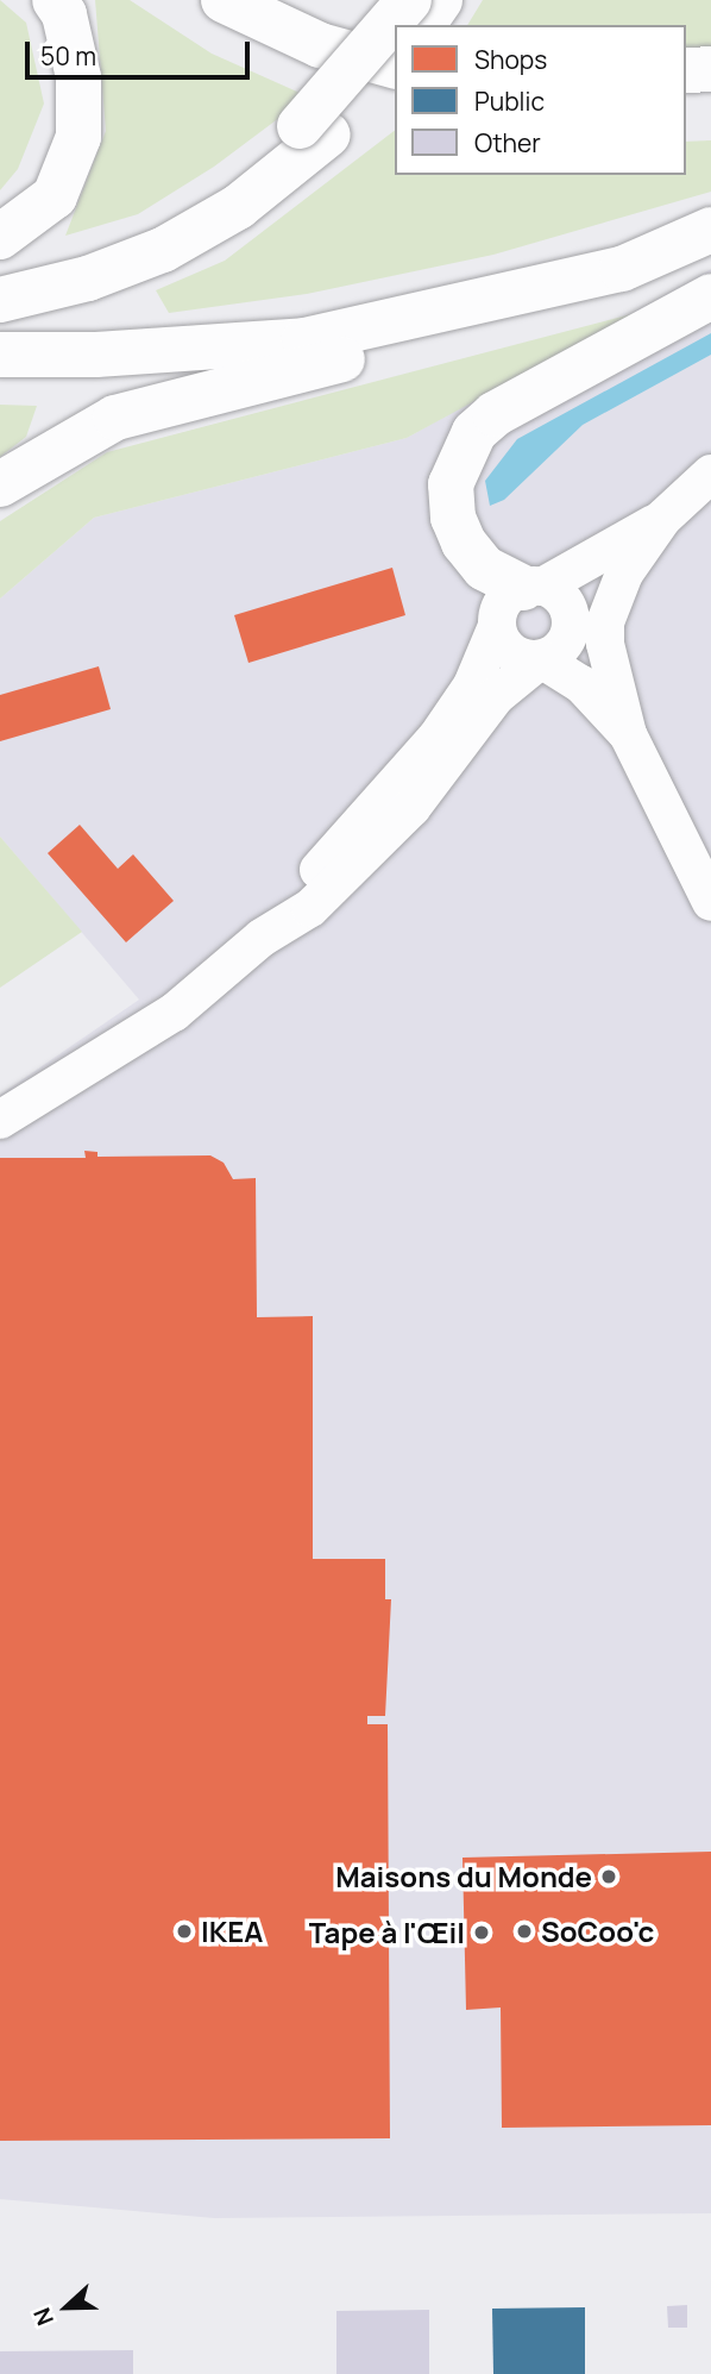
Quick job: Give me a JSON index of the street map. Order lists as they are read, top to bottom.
{
  "places": [
    "Maisons du Monde",
    "IKEA",
    "SoCoo'c",
    "Tape à l'Œil"
  ],
  "legend": ["Shops", "Public", "Other"],
  "scale_bar": "50 m",
  "north": "left"
}
